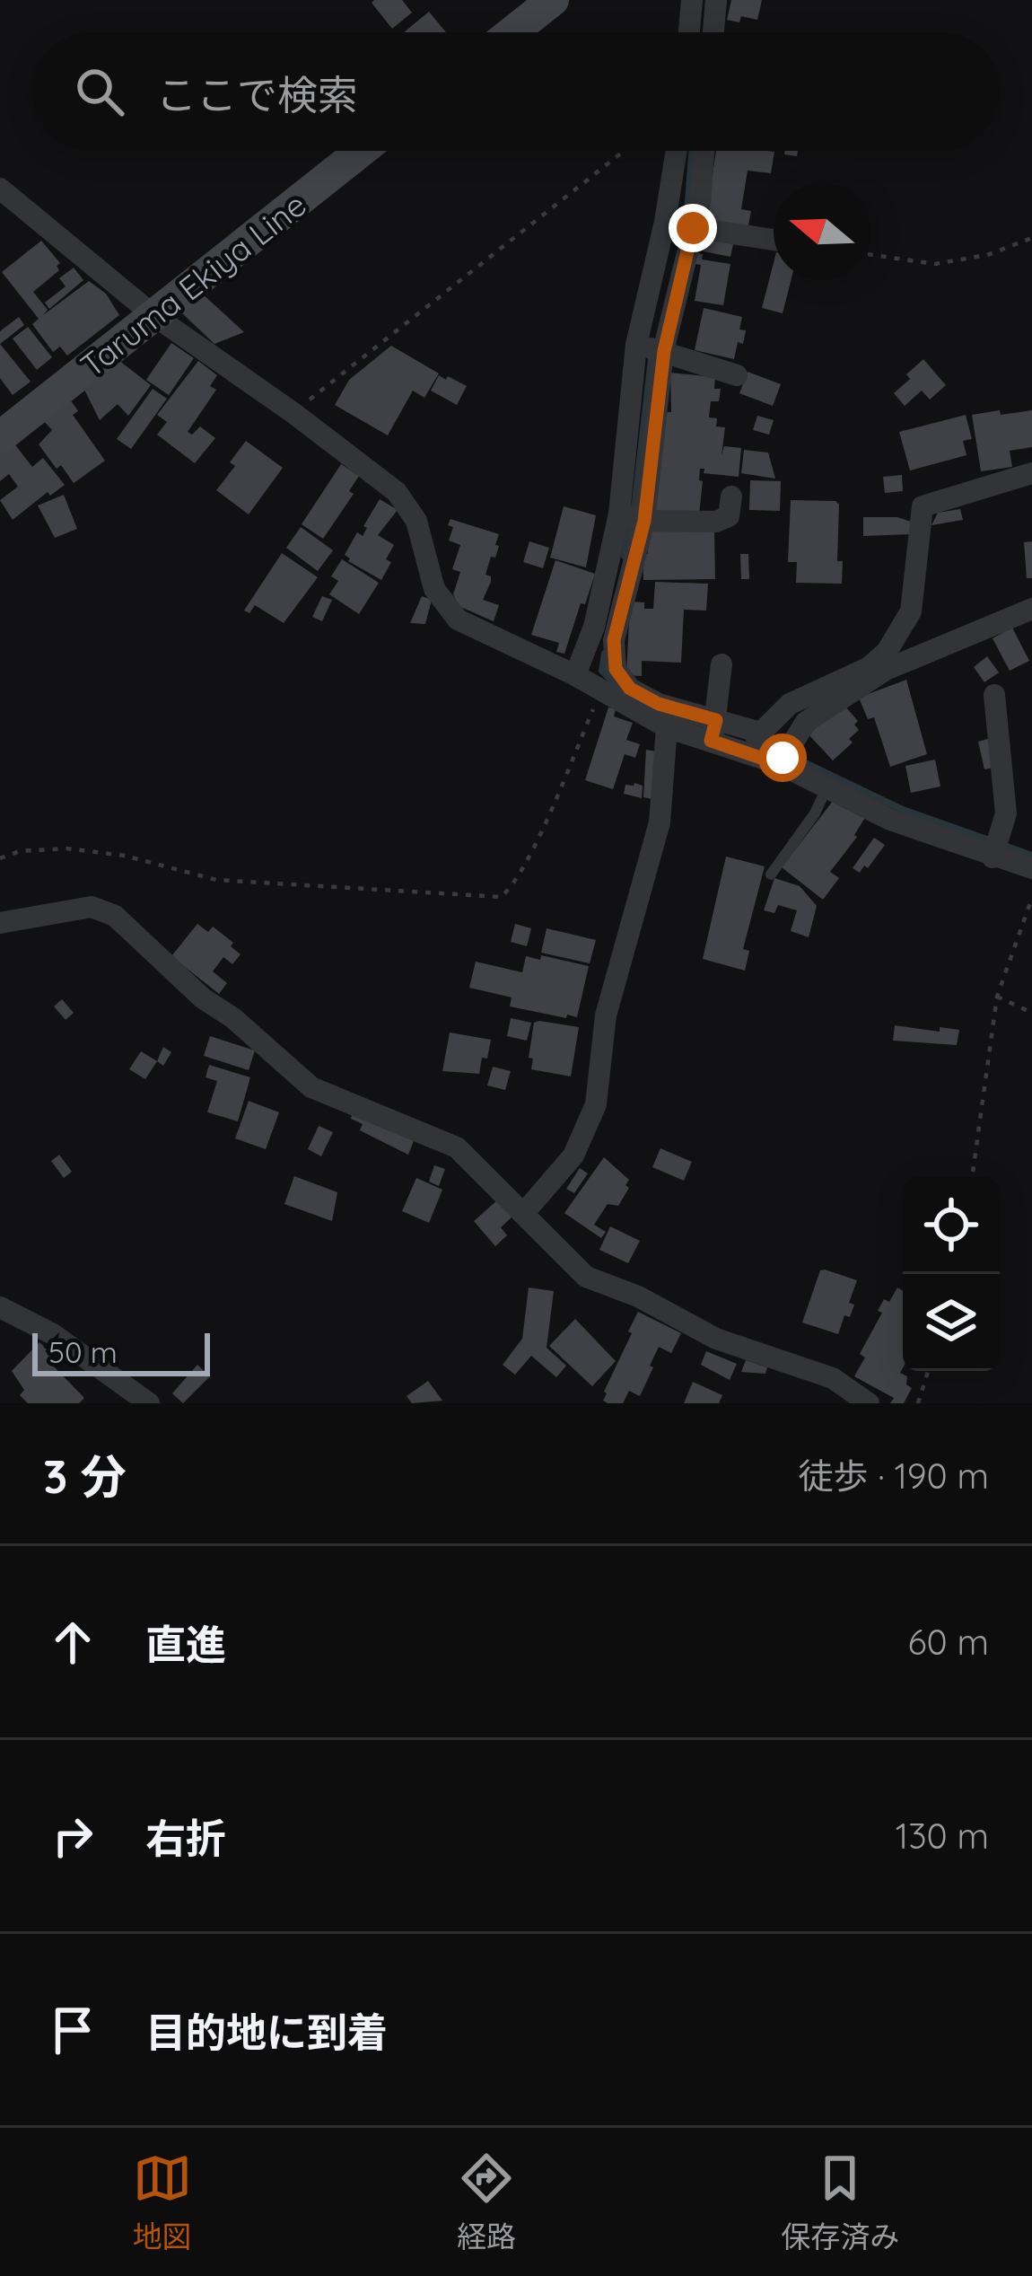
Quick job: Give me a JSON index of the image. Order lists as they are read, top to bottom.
{
  "streets": {
    "main road": ["Taruma Ekiya Line"]
  },
  "scale_bar": "50 m",
  "north": "left",
  "page": {
    "search": "ここで検索",
    "scale": "50 m",
    "heading": ["3 分", "徒歩 · 190 m"],
    "list": [
      ["直進", "60 m"],
      ["右折", "130 m"],
      "目的地に到着"
    ],
    "nav": ["地図", "経路", "保存済み"]
  }
}
